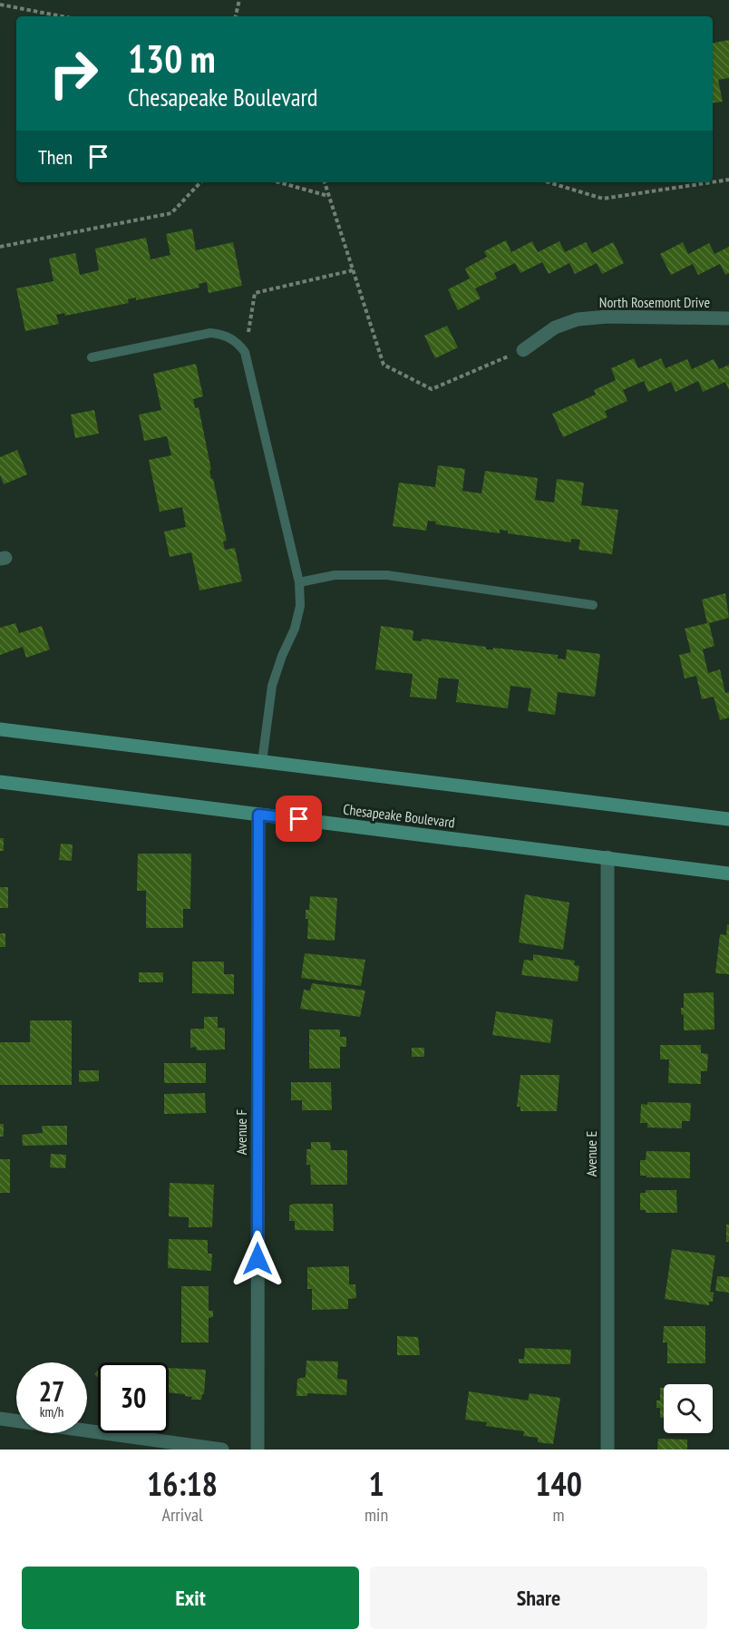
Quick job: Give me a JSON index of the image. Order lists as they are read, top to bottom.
{
  "streets": {
    "main road": ["Chesapeake Boulevard"],
    "street": ["North Rosemont Drive", "Avenue F", "Avenue E"]
  },
  "crossings": [
    ["Chesapeake Boulevard", "Avenue F"],
    ["Chesapeake Boulevard", "Avenue E"]
  ],
  "page": {
    "turn": ["130 m", "Chesapeake Boulevard"],
    "then": "Then",
    "speed": "27 km/h",
    "limit": "30",
    "eta": [
      "16:18",
      "Arrival",
      "1",
      "min",
      "140",
      "m"
    ],
    "buttons": ["Exit", "Share"]
  }
}
